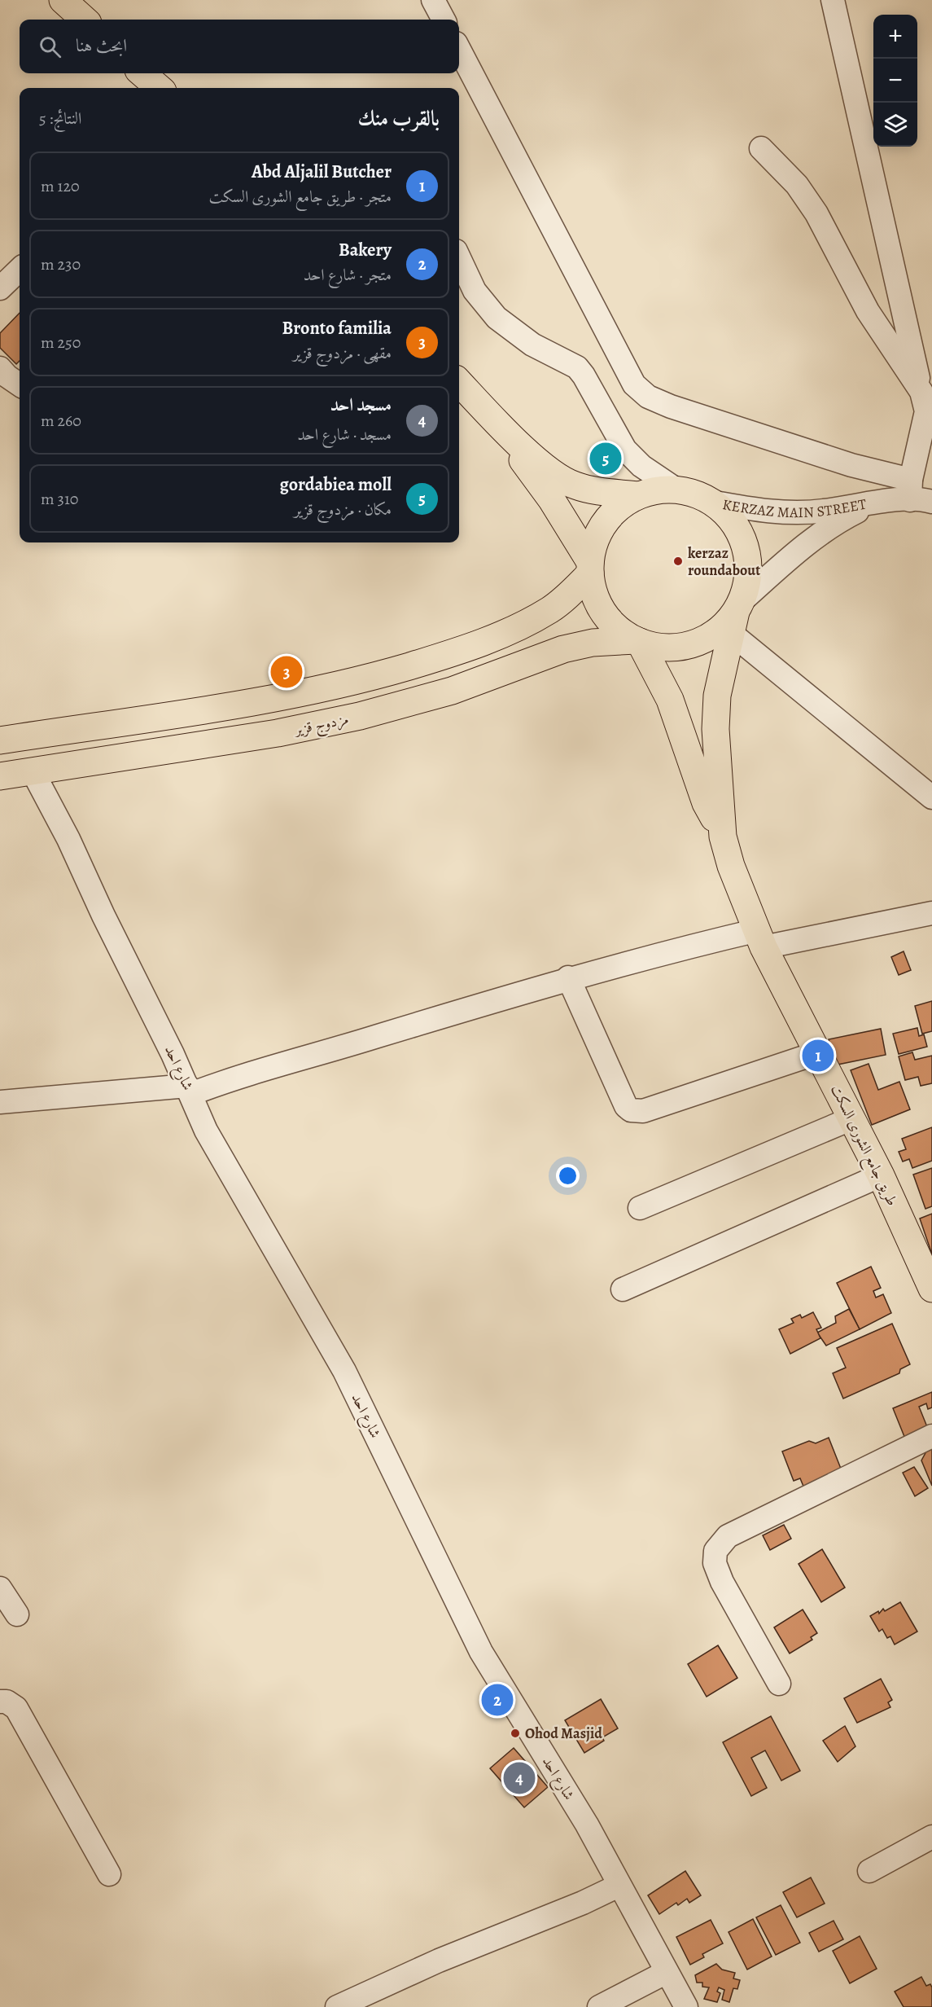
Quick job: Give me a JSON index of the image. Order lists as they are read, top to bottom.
{
  "streets": {
    "main road": ["مزدوج قزير", "طريق جامع الشورى السكت"],
    "street": ["KERZAZ MAIN STREET", "شارع احد"]
  },
  "crossings": [
    ["KERZAZ MAIN STREET", "مزدوج قزير"],
    ["KERZAZ MAIN STREET", "طريق جامع الشورى السكت"],
    ["مزدوج قزير", "شارع احد"],
    ["مزدوج قزير", "طريق جامع الشورى السكت"]
  ],
  "places": ["kerzaz roundabout", "Ohod Masjid"],
  "page": {
    "map_buttons": ["+", "−"],
    "search": "ابحث هنا",
    "heading": ["بالقرب منك", "النتائج: 5"],
    "list": [
      {
        "mark": "1",
        "name": "Abd Aljalil Butcher",
        "note": "متجر · طريق جامع الشورى السكت",
        "value": "120 m"
      },
      {
        "mark": "2",
        "name": "Bakery",
        "note": "متجر · شارع احد",
        "value": "230 m"
      },
      {
        "mark": "3",
        "name": "Bronto familia",
        "note": "مقهى · مزدوج قزير",
        "value": "250 m"
      },
      {
        "mark": "4",
        "name": "مسجد احد",
        "note": "مسجد · شارع احد",
        "value": "260 m"
      },
      {
        "mark": "5",
        "name": "gordabiea moll",
        "note": "مكان · مزدوج قزير",
        "value": "310 m"
      }
    ],
    "pins": [
      "5",
      "3",
      "1",
      "2",
      "4"
    ]
  }
}
